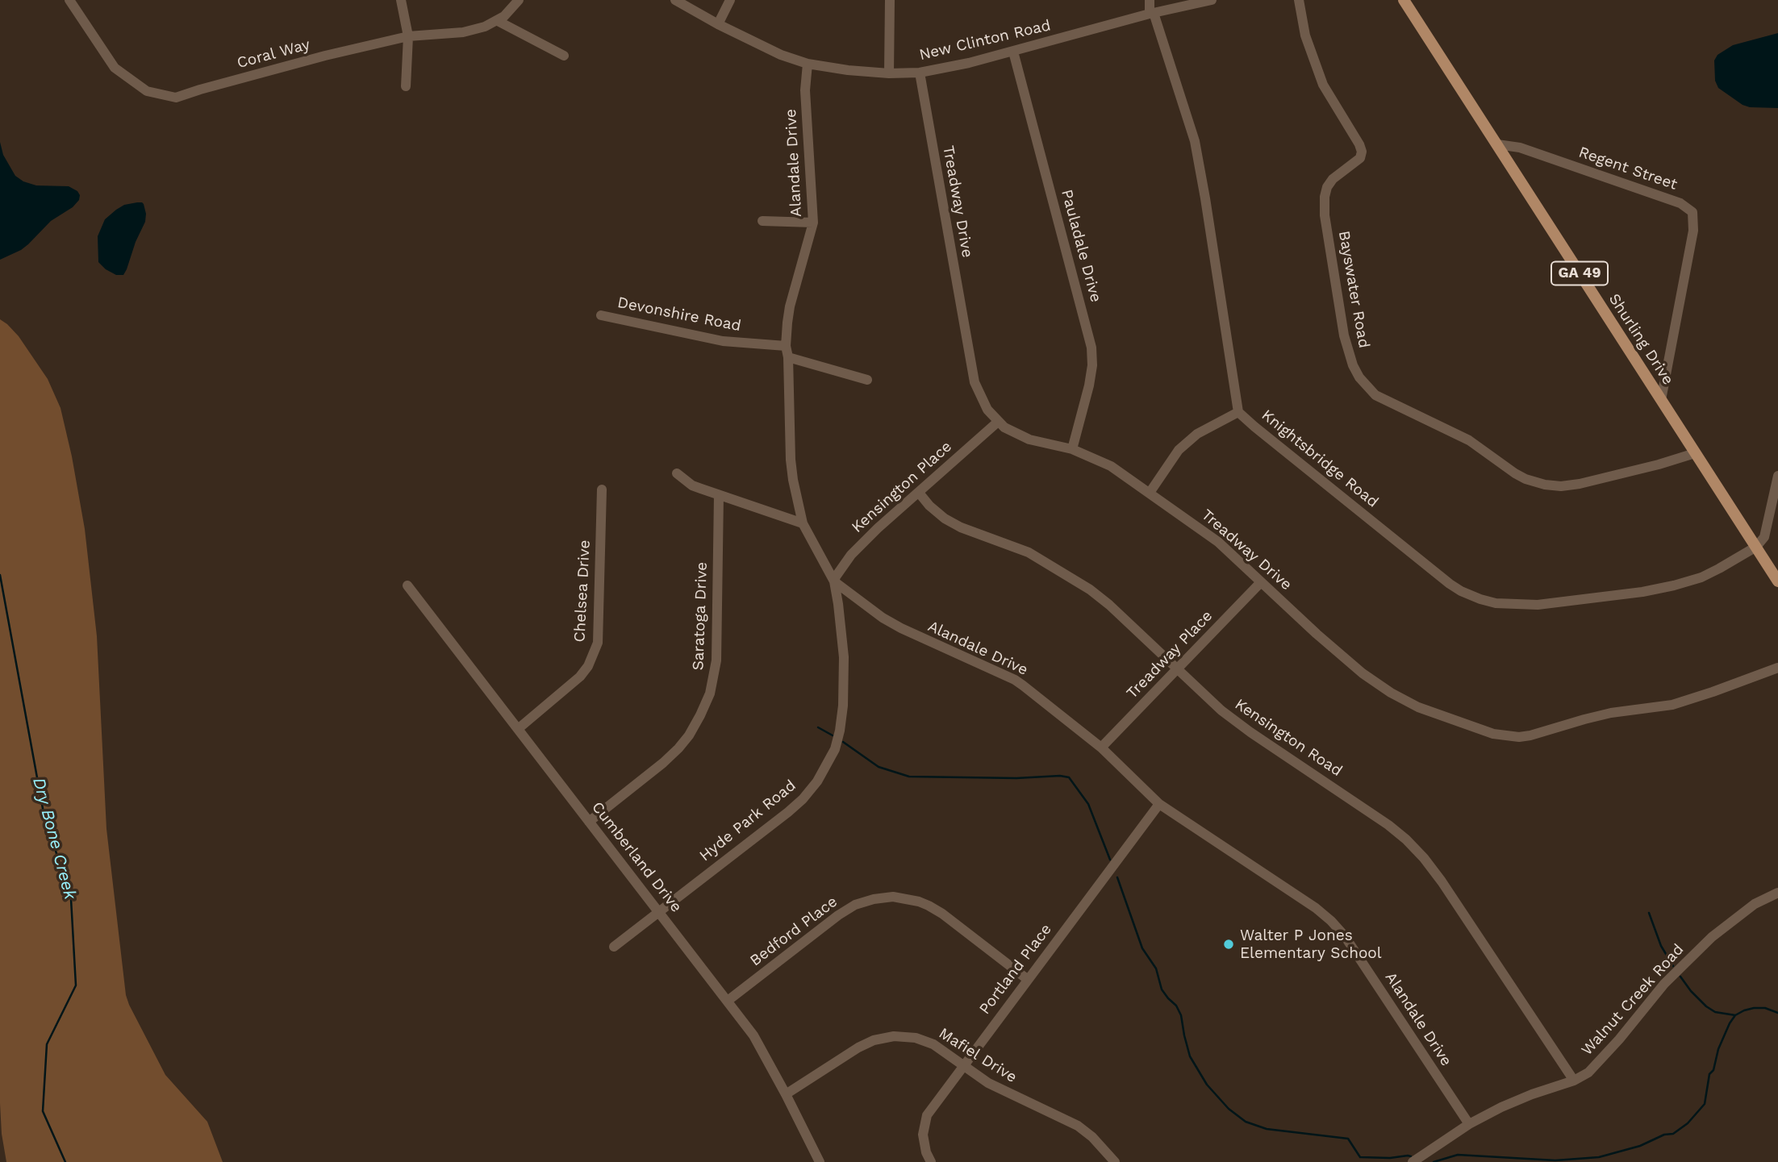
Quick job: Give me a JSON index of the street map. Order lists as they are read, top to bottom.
{
  "streets": {
    "main road": ["GA 49", "Shurling Drive"],
    "street": [
      "New Clinton Road",
      "Coral Way",
      "Alandale Drive",
      "Regent Street",
      "Treadway Drive",
      "Pauladale Drive",
      "Bayswater Road",
      "Devonshire Road",
      "Knightsbridge Road",
      "Kensington Place",
      "Chelsea Drive",
      "Saratoga Drive",
      "Treadway Place",
      "Kensington Road",
      "Hyde Park Road",
      "Cumberland Drive",
      "Bedford Place",
      "Portland Place",
      "Walnut Creek Road",
      "Mafiel Drive"
    ]
  },
  "crossings": [
    ["New Clinton Road", "Alandale Drive"],
    ["New Clinton Road", "Treadway Drive"],
    ["New Clinton Road", "Pauladale Drive"],
    ["New Clinton Road", "Knightsbridge Road"],
    ["Alandale Drive", "Devonshire Road"],
    ["Alandale Drive", "Kensington Place"],
    ["Alandale Drive", "Treadway Place"],
    ["Alandale Drive", "Hyde Park Road"],
    ["Alandale Drive", "Portland Place"],
    ["Alandale Drive", "Walnut Creek Road"],
    ["Regent Street", "Shurling Drive"],
    ["Treadway Drive", "Pauladale Drive"],
    ["Treadway Drive", "Kensington Place"],
    ["Treadway Drive", "Treadway Place"],
    ["Bayswater Road", "Shurling Drive"],
    ["Shurling Drive", "Knightsbridge Road"],
    ["Kensington Place", "Kensington Road"],
    ["Kensington Place", "Hyde Park Road"],
    ["Chelsea Drive", "Cumberland Drive"],
    ["Saratoga Drive", "Cumberland Drive"],
    ["Treadway Place", "Kensington Road"],
    ["Kensington Road", "Walnut Creek Road"],
    ["Hyde Park Road", "Cumberland Drive"],
    ["Cumberland Drive", "Bedford Place"],
    ["Cumberland Drive", "Mafiel Drive"],
    ["Bedford Place", "Portland Place"],
    ["Portland Place", "Mafiel Drive"]
  ],
  "water": ["Dry Bone Creek"],
  "places": ["Walter P Jones Elementary School"]
}
